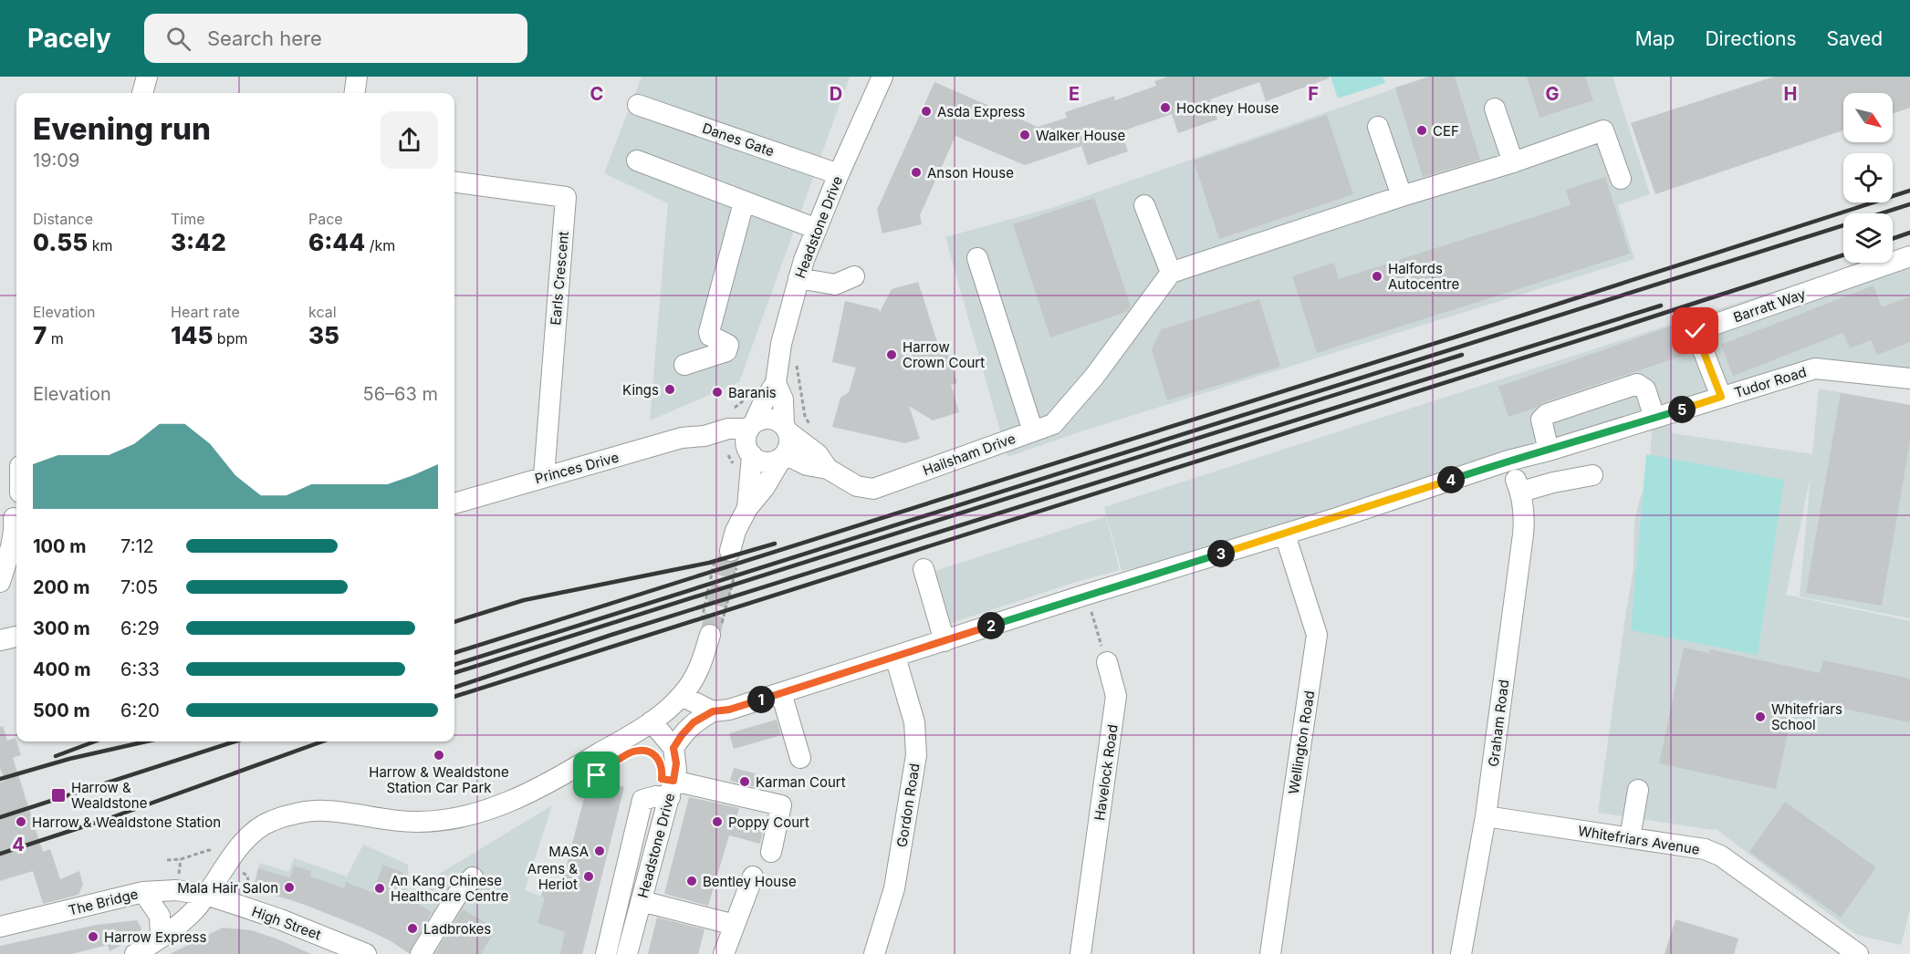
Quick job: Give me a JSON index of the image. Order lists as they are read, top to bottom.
{
  "streets": {
    "street": [
      "Danes Gate",
      "Headstone Drive",
      "Earls Crescent",
      "Barratt Way",
      "Tudor Road",
      "Hailsham Drive",
      "Princes Drive",
      "Graham Road",
      "Wellington Road",
      "Havelock Road",
      "Gordon Road",
      "Whitefriars Avenue",
      "The Bridge",
      "High Street"
    ]
  },
  "crossings": [
    ["Danes Gate", "Headstone Drive"],
    ["Headstone Drive", "Hailsham Drive"],
    ["Headstone Drive", "Princes Drive"],
    ["Earls Crescent", "Princes Drive"],
    ["Barratt Way", "Tudor Road"],
    ["Tudor Road", "Graham Road"],
    ["Hailsham Drive", "Princes Drive"],
    ["Graham Road", "Whitefriars Avenue"],
    ["The Bridge", "High Street"]
  ],
  "places": {
    "other": [
      "Hockney House",
      "Asda Express",
      "CEF",
      "Walker House",
      "Anson House",
      "Halfords Autocentre",
      "Harrow Crown Court",
      "Kings",
      "Baranis",
      "Whitefriars School",
      "Harrow & Wealdstone Station Car Park",
      "Karman Court",
      "Harrow & Wealdstone Station",
      "Poppy Court",
      "MASA",
      "Arens & Heriot",
      "Bentley House",
      "Mala Hair Salon",
      "An Kang Chinese Healthcare Centre",
      "Ladbrokes",
      "Harrow Express"
    ],
    "transit": ["Harrow & Wealdstone"]
  },
  "north": "bottom right",
  "page": {
    "header": "Pacely",
    "search": "Search here",
    "nav": ["Map", "Directions", "Saved"],
    "heading": ["Evening run", "19:09"],
    "stats": [
      ["Distance", "0.55 km"],
      ["Time", "3:42"],
      ["Pace", "6:44 /km"],
      ["Elevation", "7 m"],
      ["Heart rate", "145 bpm"],
      ["kcal", "35"]
    ],
    "chart": ["Elevation", "56–63 m"],
    "pins": [
      "5",
      "4",
      "3",
      "2",
      "1"
    ],
    "list": [
      {
        "name": "100 m",
        "note": "7:12"
      },
      {
        "name": "200 m",
        "note": "7:05"
      },
      {
        "name": "300 m",
        "note": "6:29"
      },
      {
        "name": "400 m",
        "note": "6:33"
      },
      {
        "name": "500 m",
        "note": "6:20"
      }
    ]
  },
  "grid": {
    "columns": [
      "C",
      "D",
      "E",
      "F",
      "G",
      "H"
    ],
    "rows": ["4"]
  }
}
